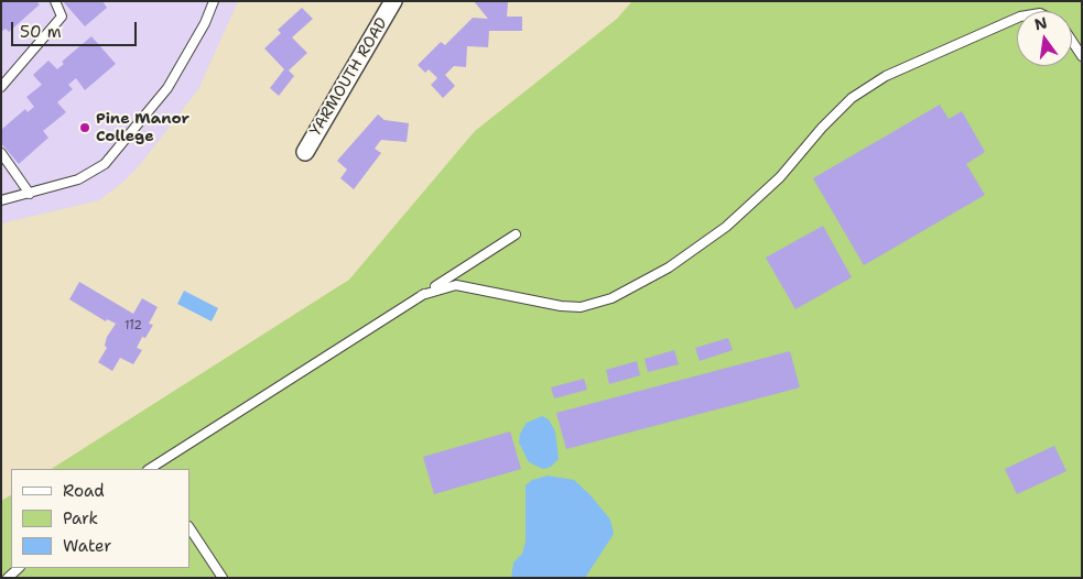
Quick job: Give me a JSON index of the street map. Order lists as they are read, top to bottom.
{
  "streets": {
    "street": ["YARMOUTH ROAD"]
  },
  "places": ["Pine Manor College"],
  "house_numbers": ["112"],
  "legend": ["Road", "Park", "Water"],
  "scale_bar": "50 m",
  "north": "top"
}
